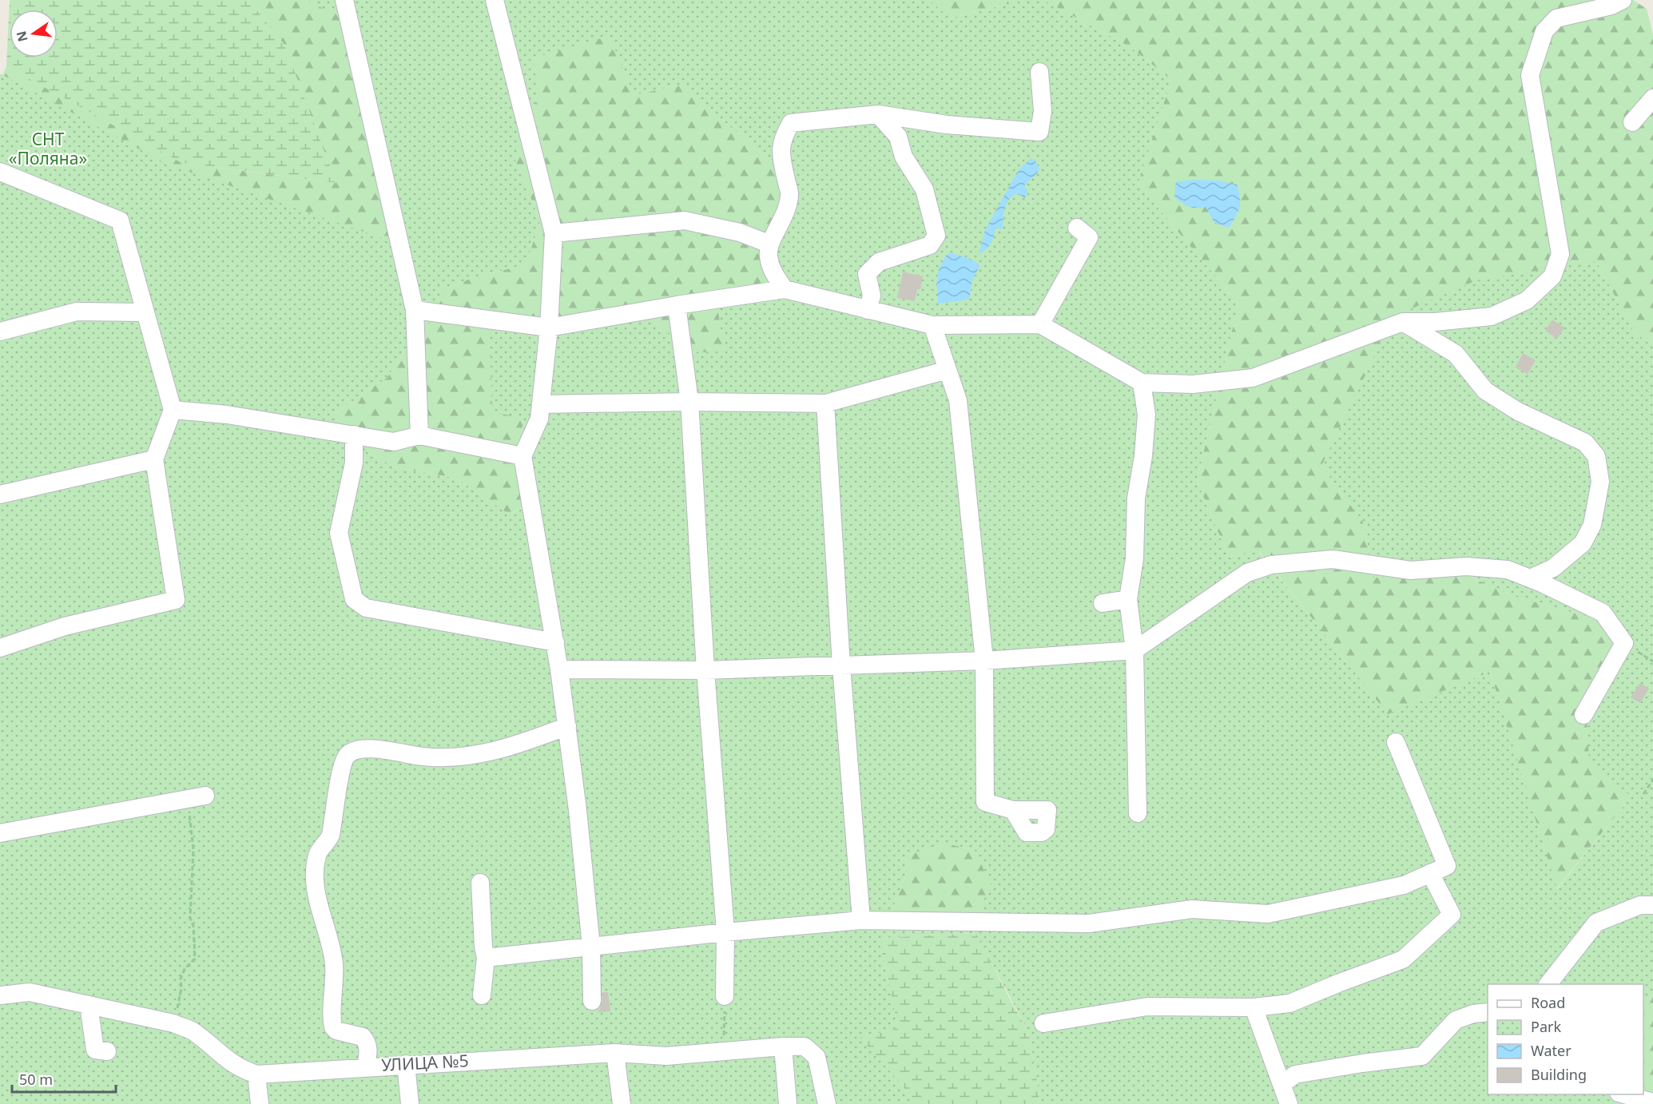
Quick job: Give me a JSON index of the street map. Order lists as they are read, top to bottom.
{
  "streets": {
    "street": ["УЛИЦА №5"]
  },
  "parks": ["СНТ «Поляна»"],
  "legend": [
    "Road",
    "Park",
    "Water",
    "Building"
  ],
  "scale_bar": "50 m",
  "north": "left"
}
